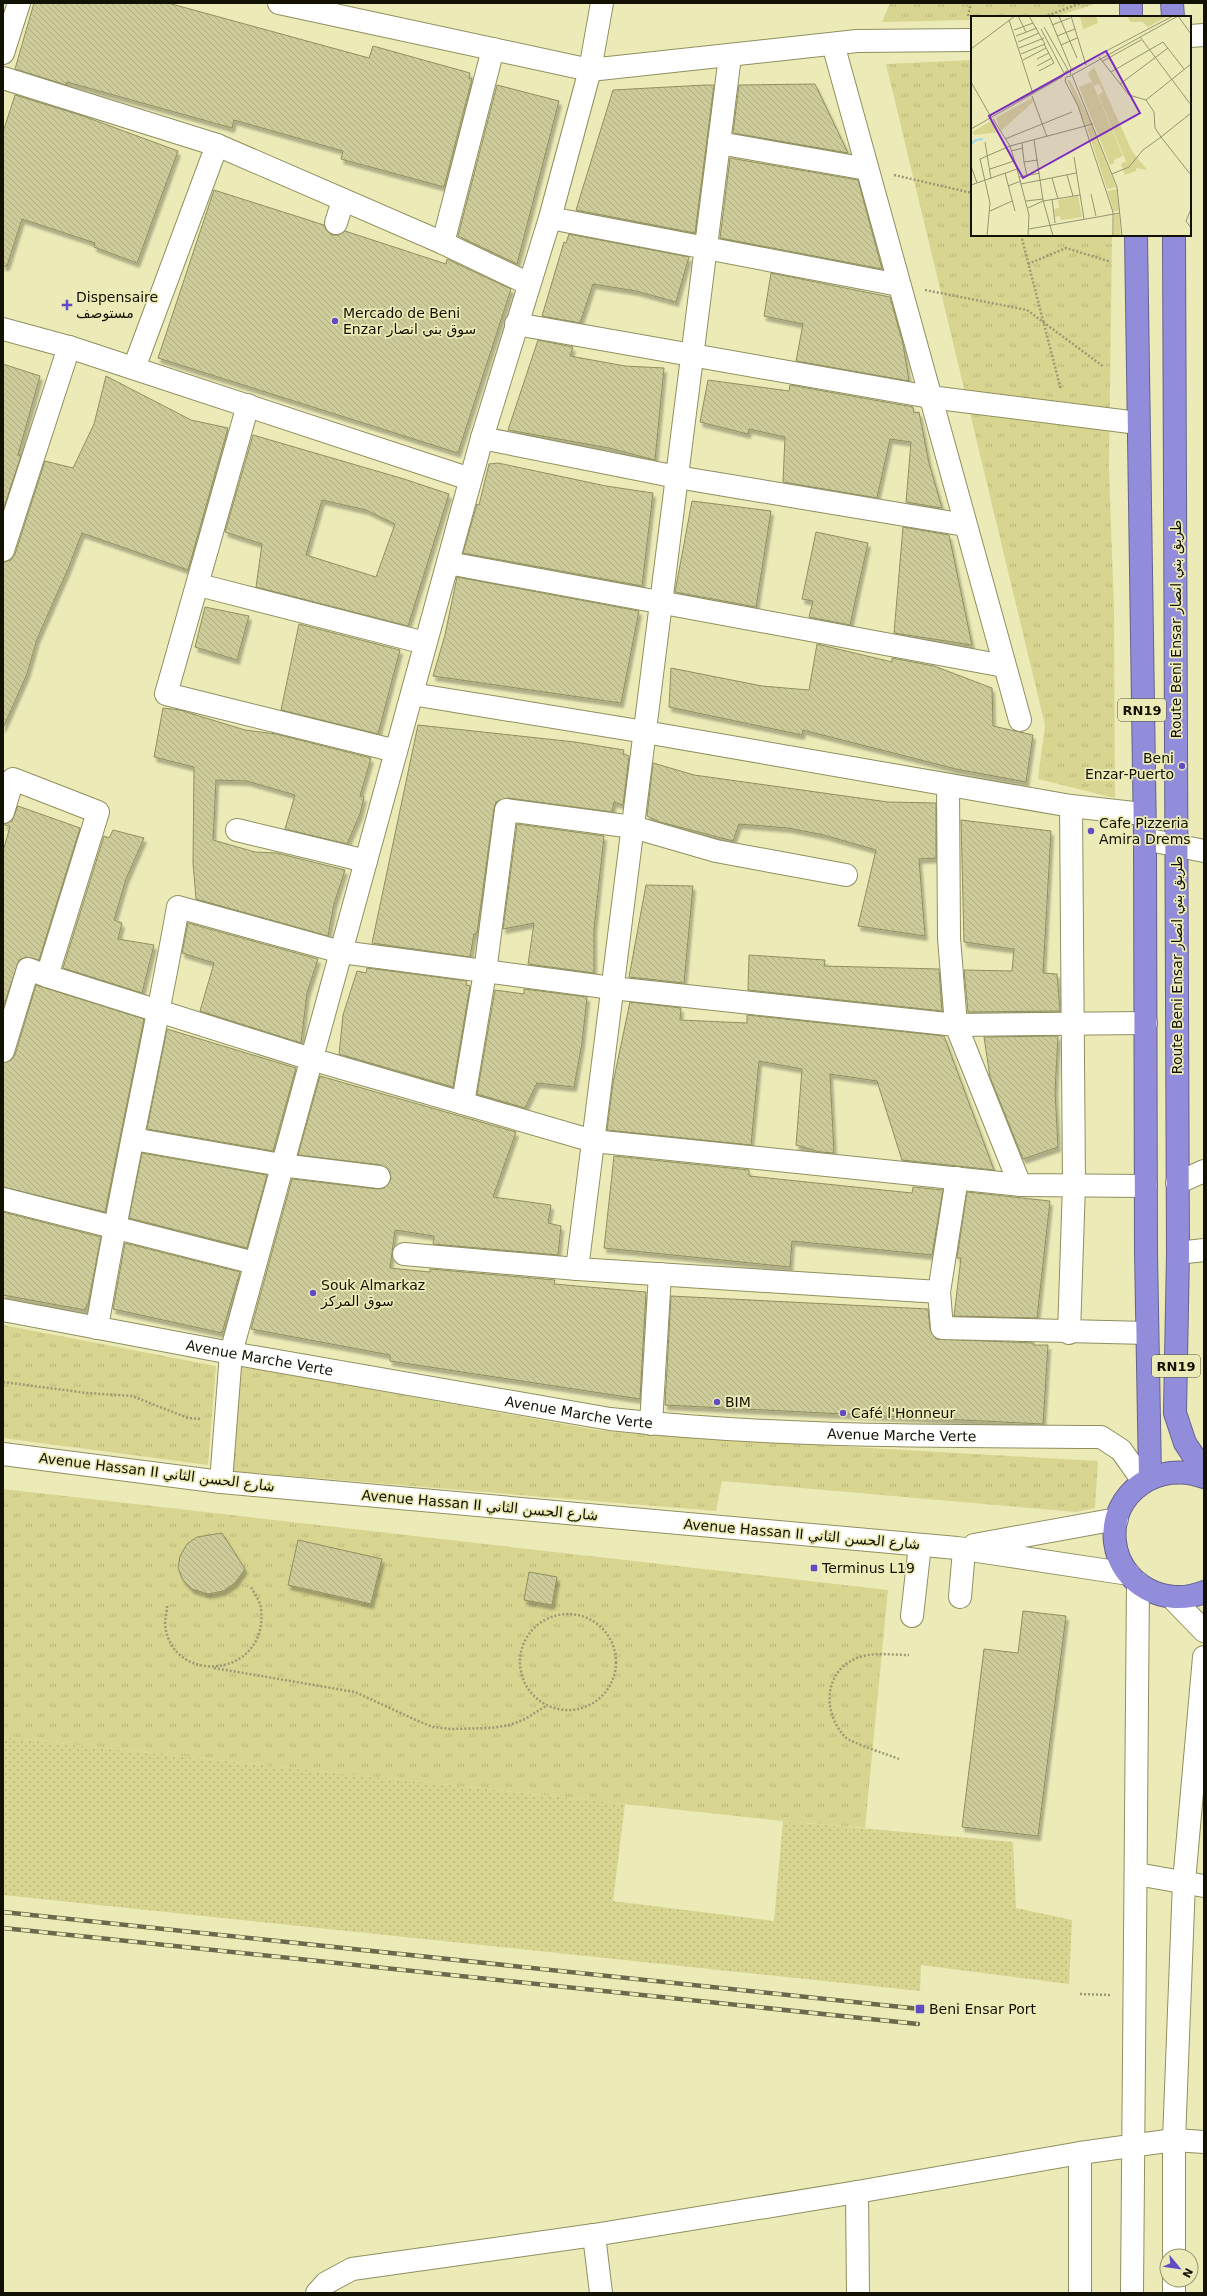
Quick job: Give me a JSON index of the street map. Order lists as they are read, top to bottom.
{
  "streets": {
    "highway": ["Route Beni Ensar طريق بني انصار", "RN19"],
    "street": ["Avenue Marche Verte", "Avenue Hassan II شارع الحسن الثاني"]
  },
  "crossings": [
    ["RN19", "Avenue Marche Verte"]
  ],
  "places": {
    "health": ["Dispensaire مستوصف"],
    "other": [
      "Mercado de Beni Enzar سوق بني انصار",
      "Beni Enzar-Puerto",
      "Cafe Pizzeria Amira Drems",
      "Souk Almarkaz سوق المركز",
      "BIM",
      "Café l'Honneur"
    ],
    "transit": ["Terminus L19", "Beni Ensar Port"]
  },
  "north": "bottom right"
}
